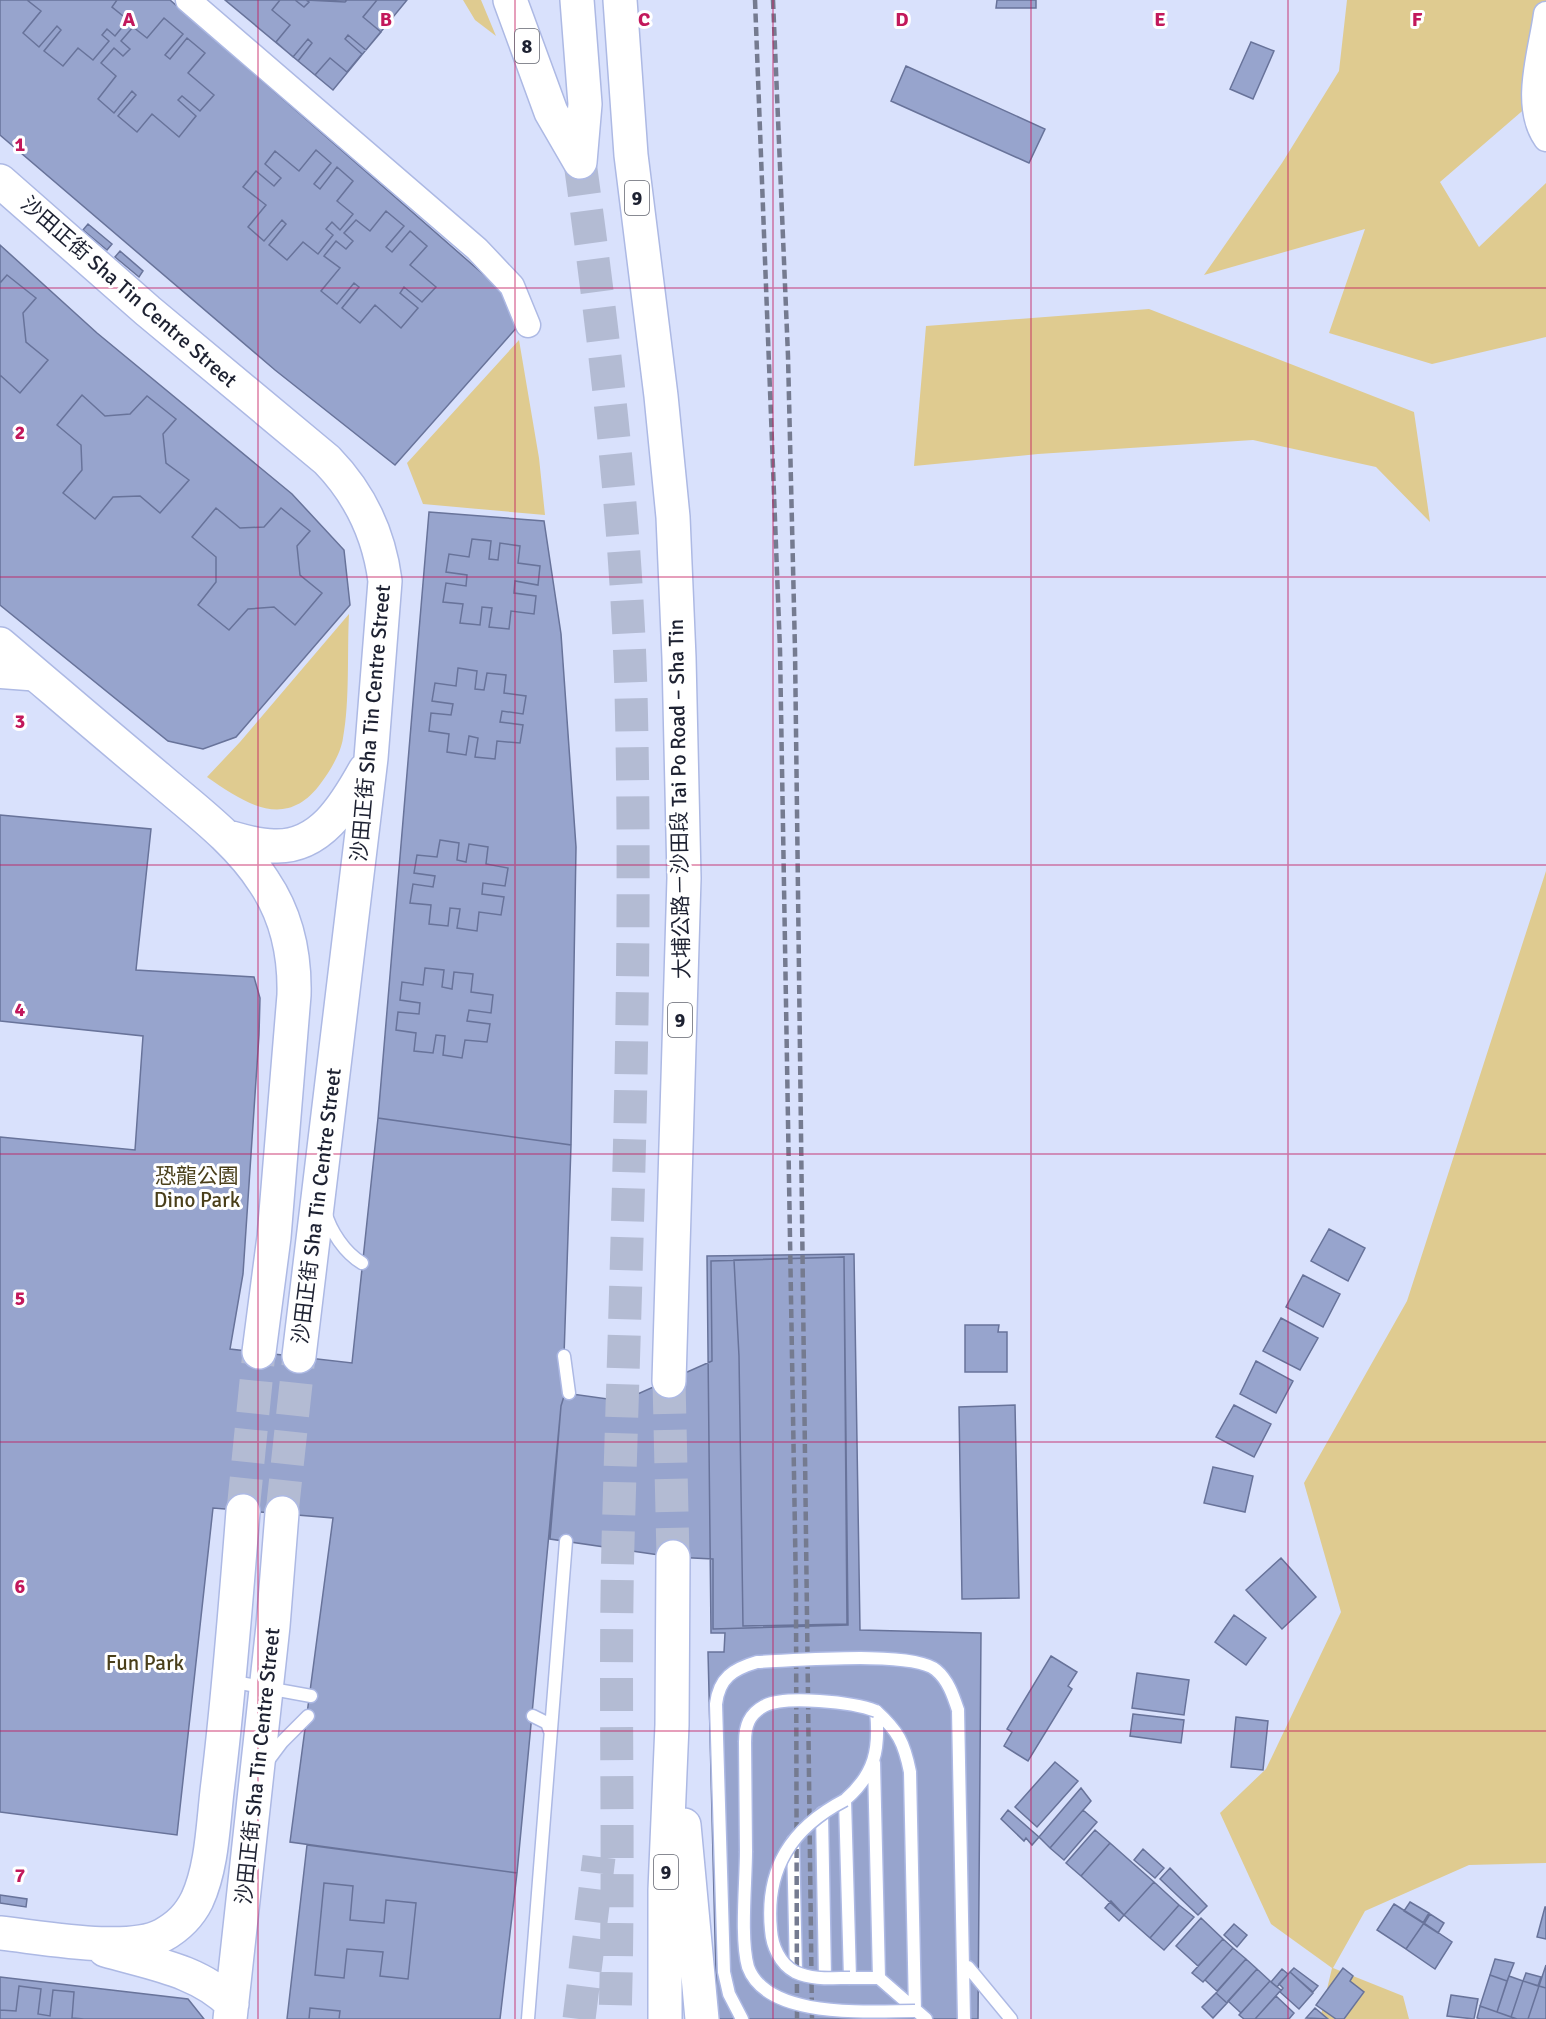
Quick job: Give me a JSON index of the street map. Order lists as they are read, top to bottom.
{
  "streets": {
    "main road": [
      "8",
      "9",
      "沙田正街 Sha Tin Centre Street",
      "大埔公路－沙田段 Tai Po Road – Sha Tin"
    ]
  },
  "parks": ["恐龍公園 Dino Park", "Fun Park"],
  "grid": {
    "columns": [
      "A",
      "B",
      "C",
      "D",
      "E",
      "F"
    ],
    "rows": [
      "1",
      "2",
      "3",
      "4",
      "5",
      "6",
      "7"
    ]
  }
}
